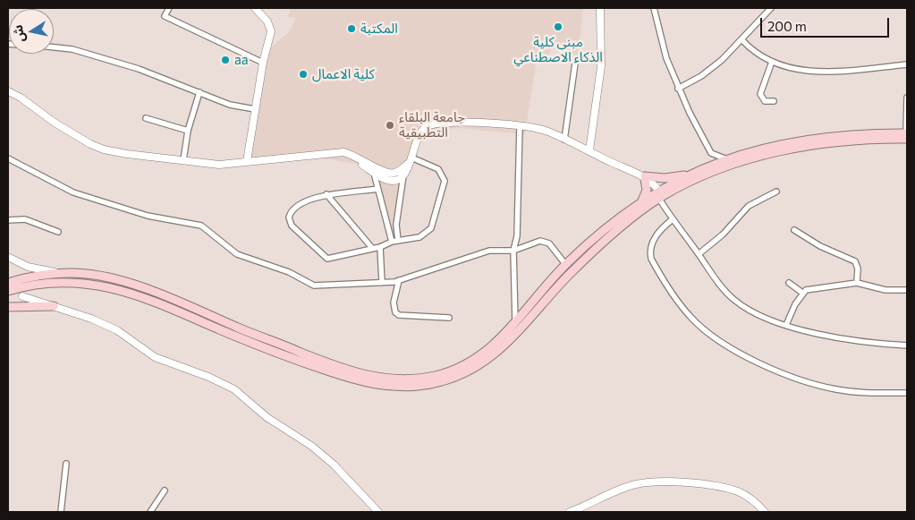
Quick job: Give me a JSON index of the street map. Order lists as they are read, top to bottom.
{
  "places": [
    "مبنى كلية الذكاء الاصطناعي",
    "المكتبة",
    "aa",
    "كلية الاعمال",
    "جامعة البلقاء التطبيقية"
  ],
  "scale_bar": "200 m",
  "north": "left"
}
